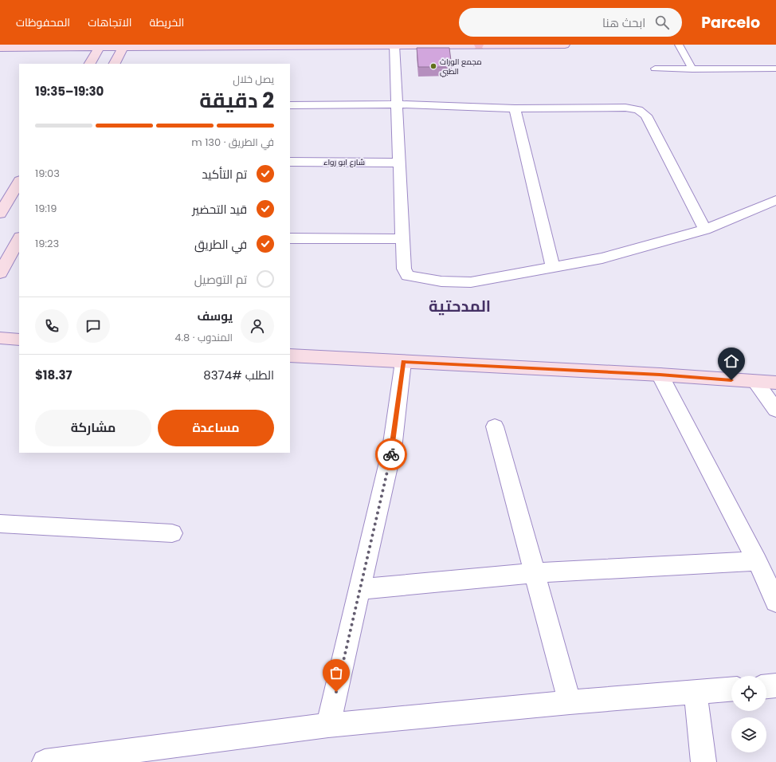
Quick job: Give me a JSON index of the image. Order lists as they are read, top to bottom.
{
  "streets": {
    "street": ["شارع ابو رواء"]
  },
  "districts": ["المدحتية"],
  "places": ["مجمع الوراث الطبي"],
  "page": {
    "header": "Parcelo",
    "search": "ابحث هنا",
    "nav": ["الخريطة", "الاتجاهات", "المحفوظات"],
    "heading": ["2 دقيقة", "يصل خلال", "19:30–19:35"],
    "panel": [
      "يوسف",
      "المندوب · 4.8",
      "الطلب #8374",
      "$18.37"
    ],
    "bar": "في الطريق · 130 m",
    "list": [
      ["تم التأكيد", "19:03"],
      ["قيد التحضير", "19:19"],
      ["في الطريق", "19:23"],
      "تم التوصيل"
    ],
    "buttons": ["مساعدة", "مشاركة"]
  }
}
